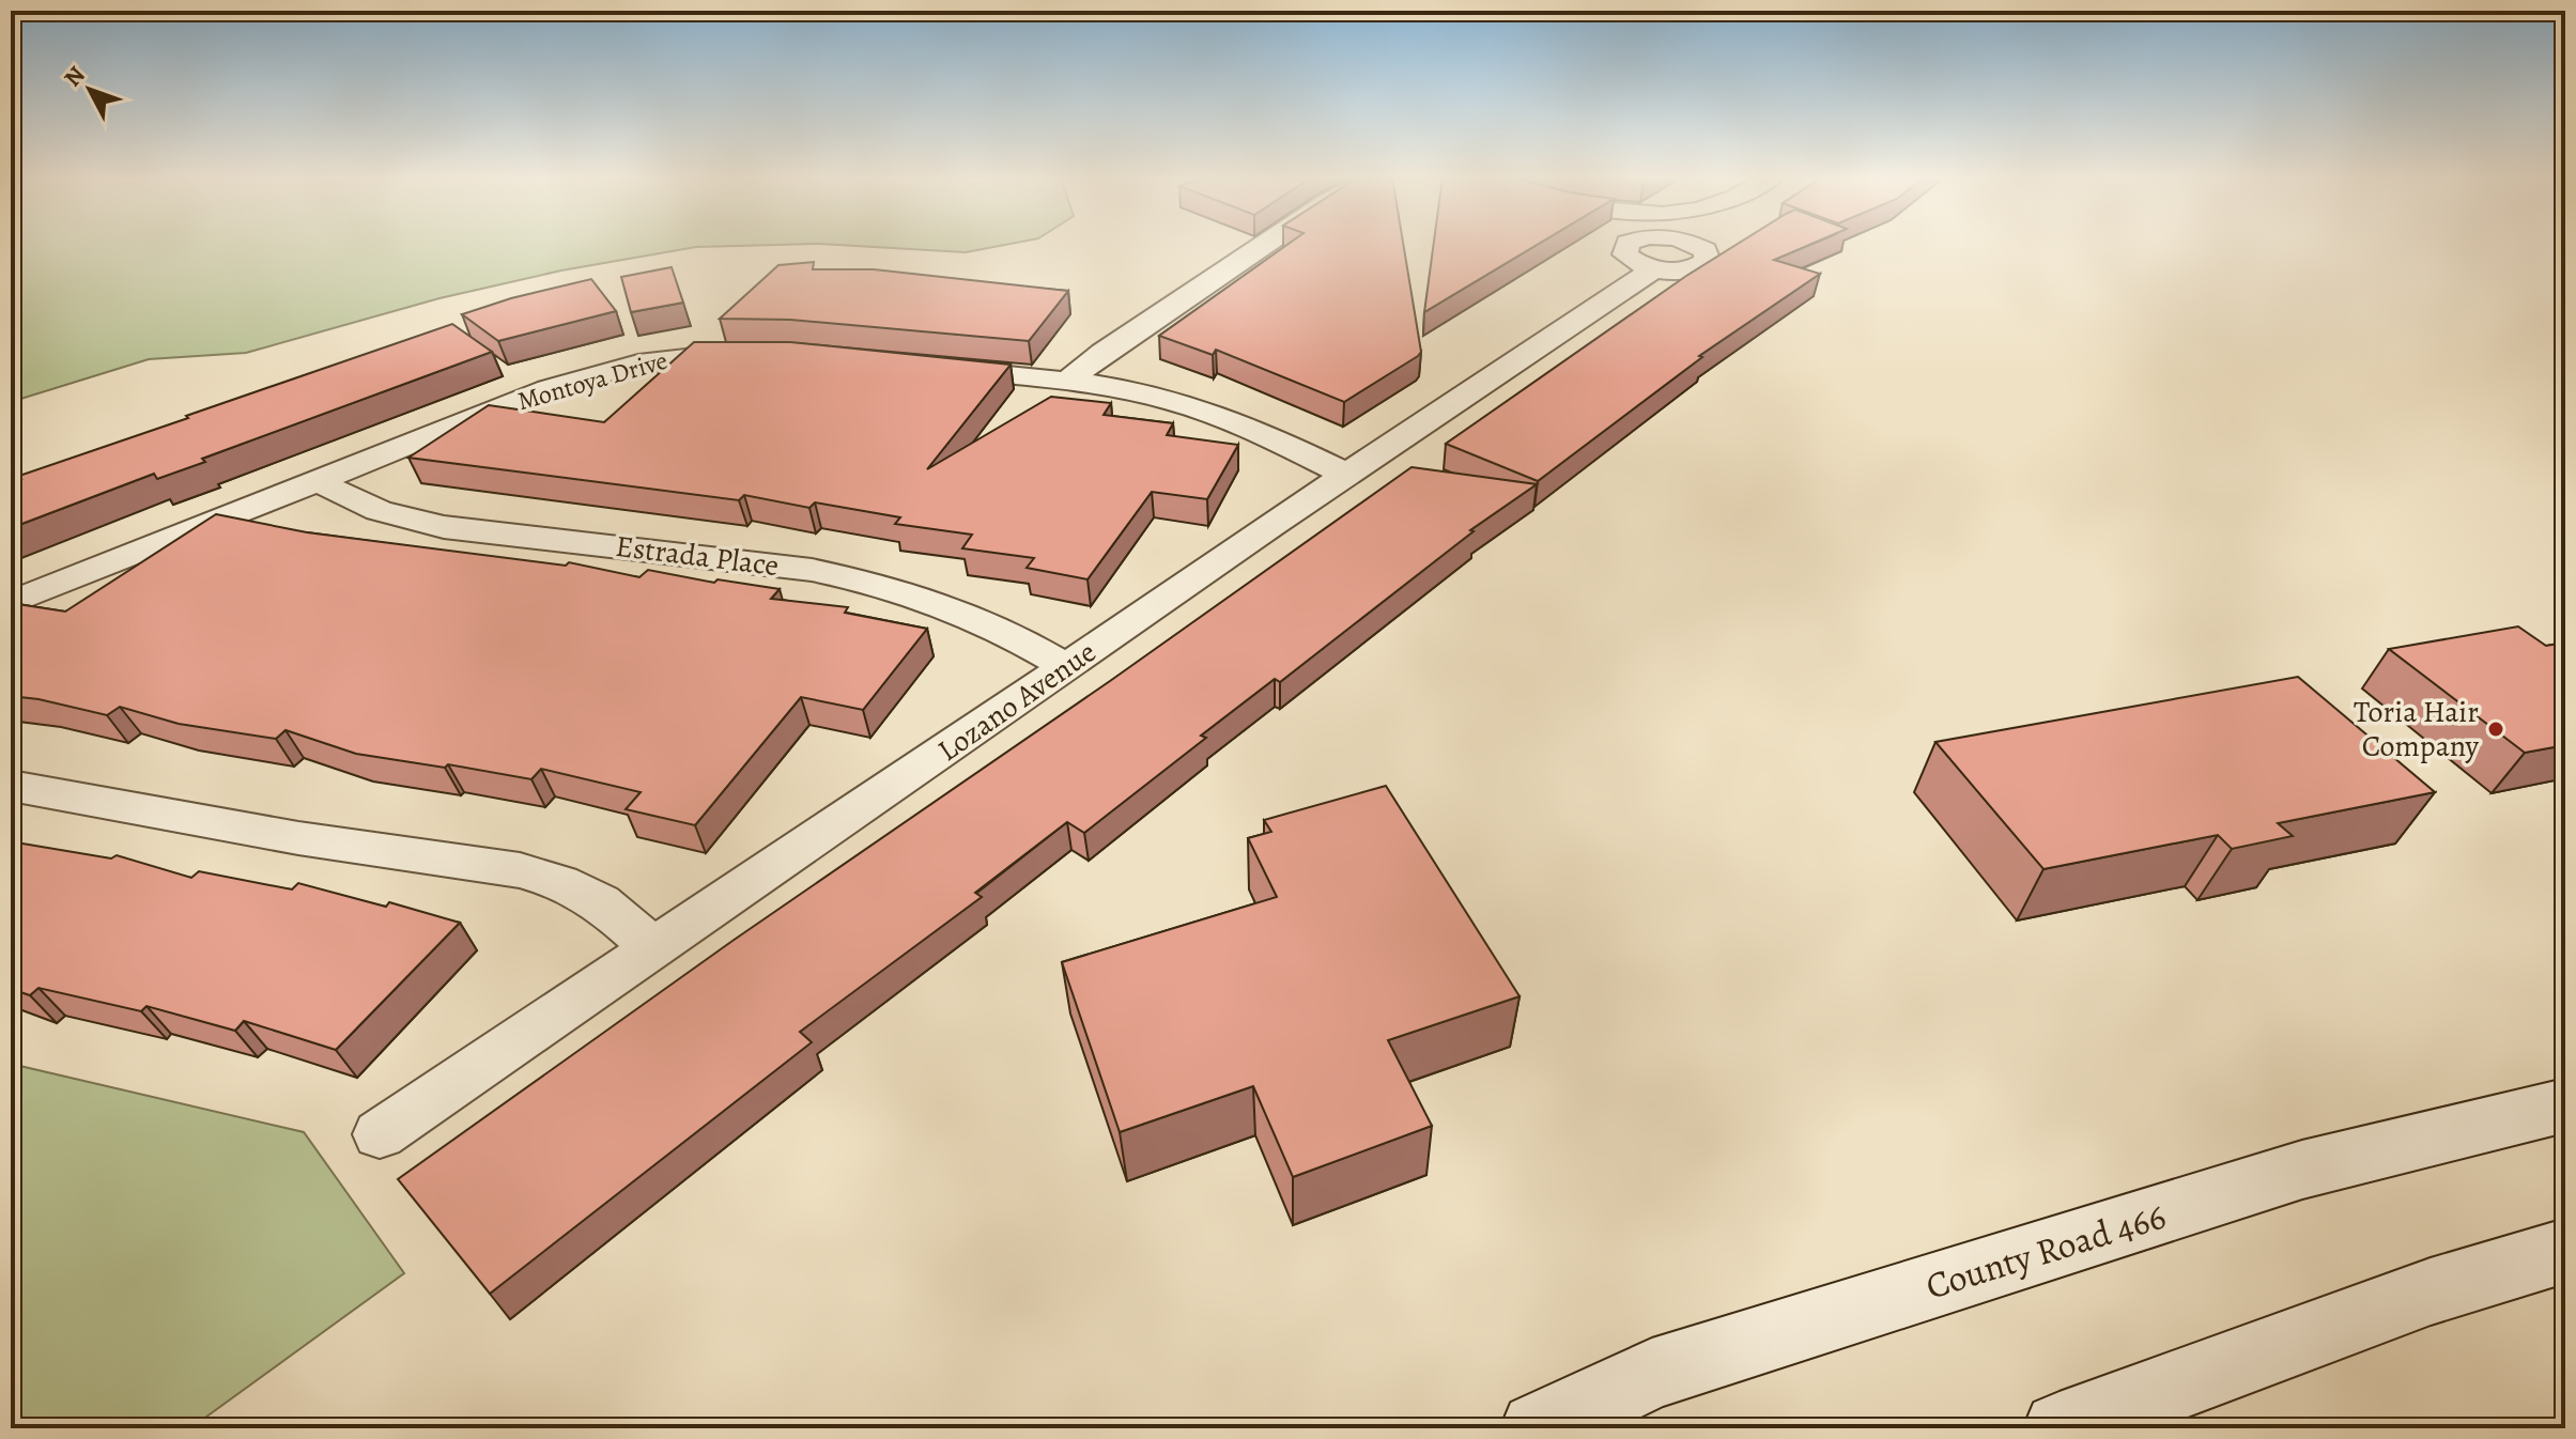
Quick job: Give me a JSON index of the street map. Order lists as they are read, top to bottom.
{
  "streets": {
    "main road": ["County Road 466"],
    "street": ["Montoya Drive", "Estrada Place", "Lozano Avenue"]
  },
  "crossings": [
    ["Montoya Drive", "Estrada Place"],
    ["Estrada Place", "Lozano Avenue"]
  ],
  "places": ["Toria Hair Company"],
  "north": "top left"
}
